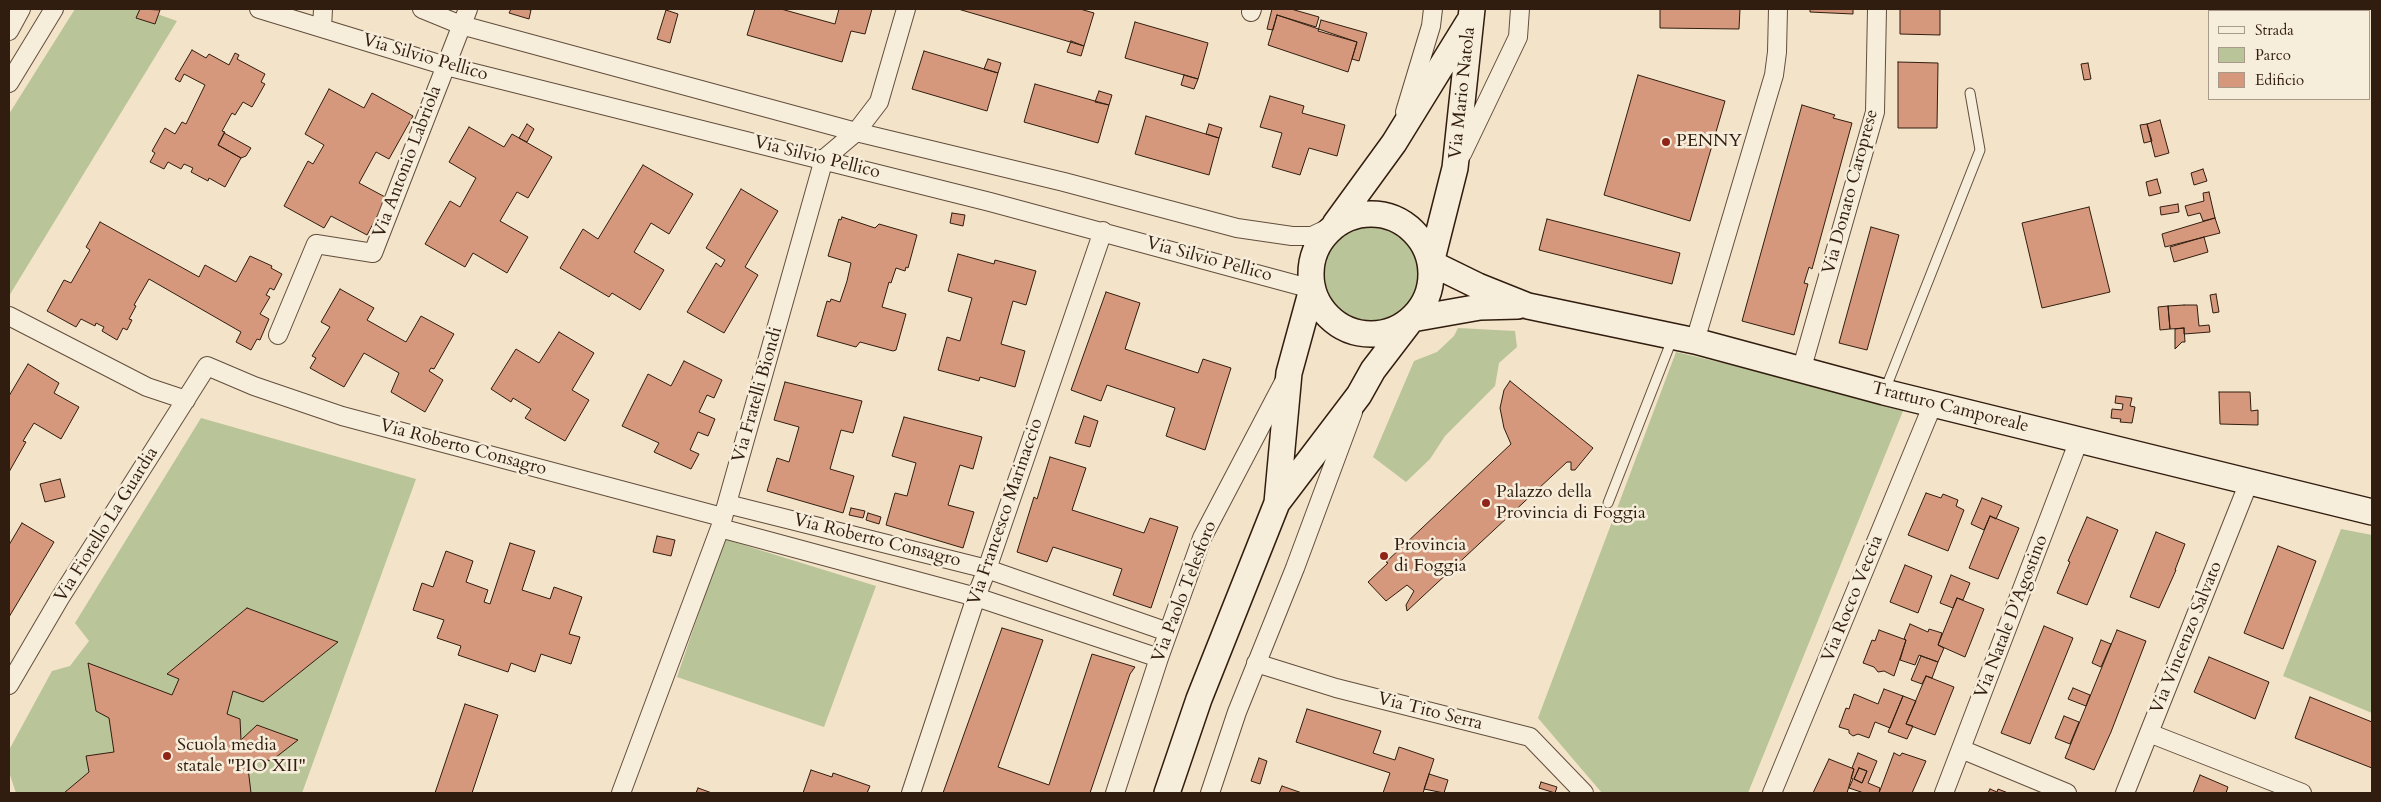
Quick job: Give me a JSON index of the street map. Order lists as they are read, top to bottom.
{
  "streets": {
    "street": [
      "Via Silvio Pellico",
      "Via Mario Natola",
      "Via Antonio Labriola",
      "Via Donato Caroprese",
      "Via Fratelli Biondi",
      "Tratturo Camporeale",
      "Via Roberto Consagro",
      "Via Francesco Marinaccio",
      "Via Fiorello La Guardia",
      "Via Paolo Telesforo",
      "Via Rocco Veccia",
      "Via Natale D'Agostino",
      "Via Vincenzo Salvato",
      "Via Tito Serra"
    ]
  },
  "crossings": [
    ["Via Silvio Pellico", "Via Mario Natola"],
    ["Via Silvio Pellico", "Via Antonio Labriola"],
    ["Via Silvio Pellico", "Via Fratelli Biondi"],
    ["Via Silvio Pellico", "Tratturo Camporeale"],
    ["Via Silvio Pellico", "Via Francesco Marinaccio"],
    ["Via Silvio Pellico", "Via Paolo Telesforo"],
    ["Via Mario Natola", "Tratturo Camporeale"],
    ["Via Mario Natola", "Via Paolo Telesforo"],
    ["Via Donato Caroprese", "Tratturo Camporeale"],
    ["Via Fratelli Biondi", "Via Roberto Consagro"],
    ["Tratturo Camporeale", "Via Paolo Telesforo"],
    ["Tratturo Camporeale", "Via Rocco Veccia"],
    ["Tratturo Camporeale", "Via Natale D'Agostino"],
    ["Tratturo Camporeale", "Via Vincenzo Salvato"],
    ["Via Roberto Consagro", "Via Francesco Marinaccio"],
    ["Via Roberto Consagro", "Via Fiorello La Guardia"],
    ["Via Roberto Consagro", "Via Paolo Telesforo"],
    ["Via Paolo Telesforo", "Via Tito Serra"]
  ],
  "places": [
    "PENNY",
    "Palazzo della Provincia di Foggia",
    "Provincia di Foggia",
    "Scuola media statale \"PIO XII\""
  ],
  "legend": ["Strada", "Parco", "Edificio"]
}
